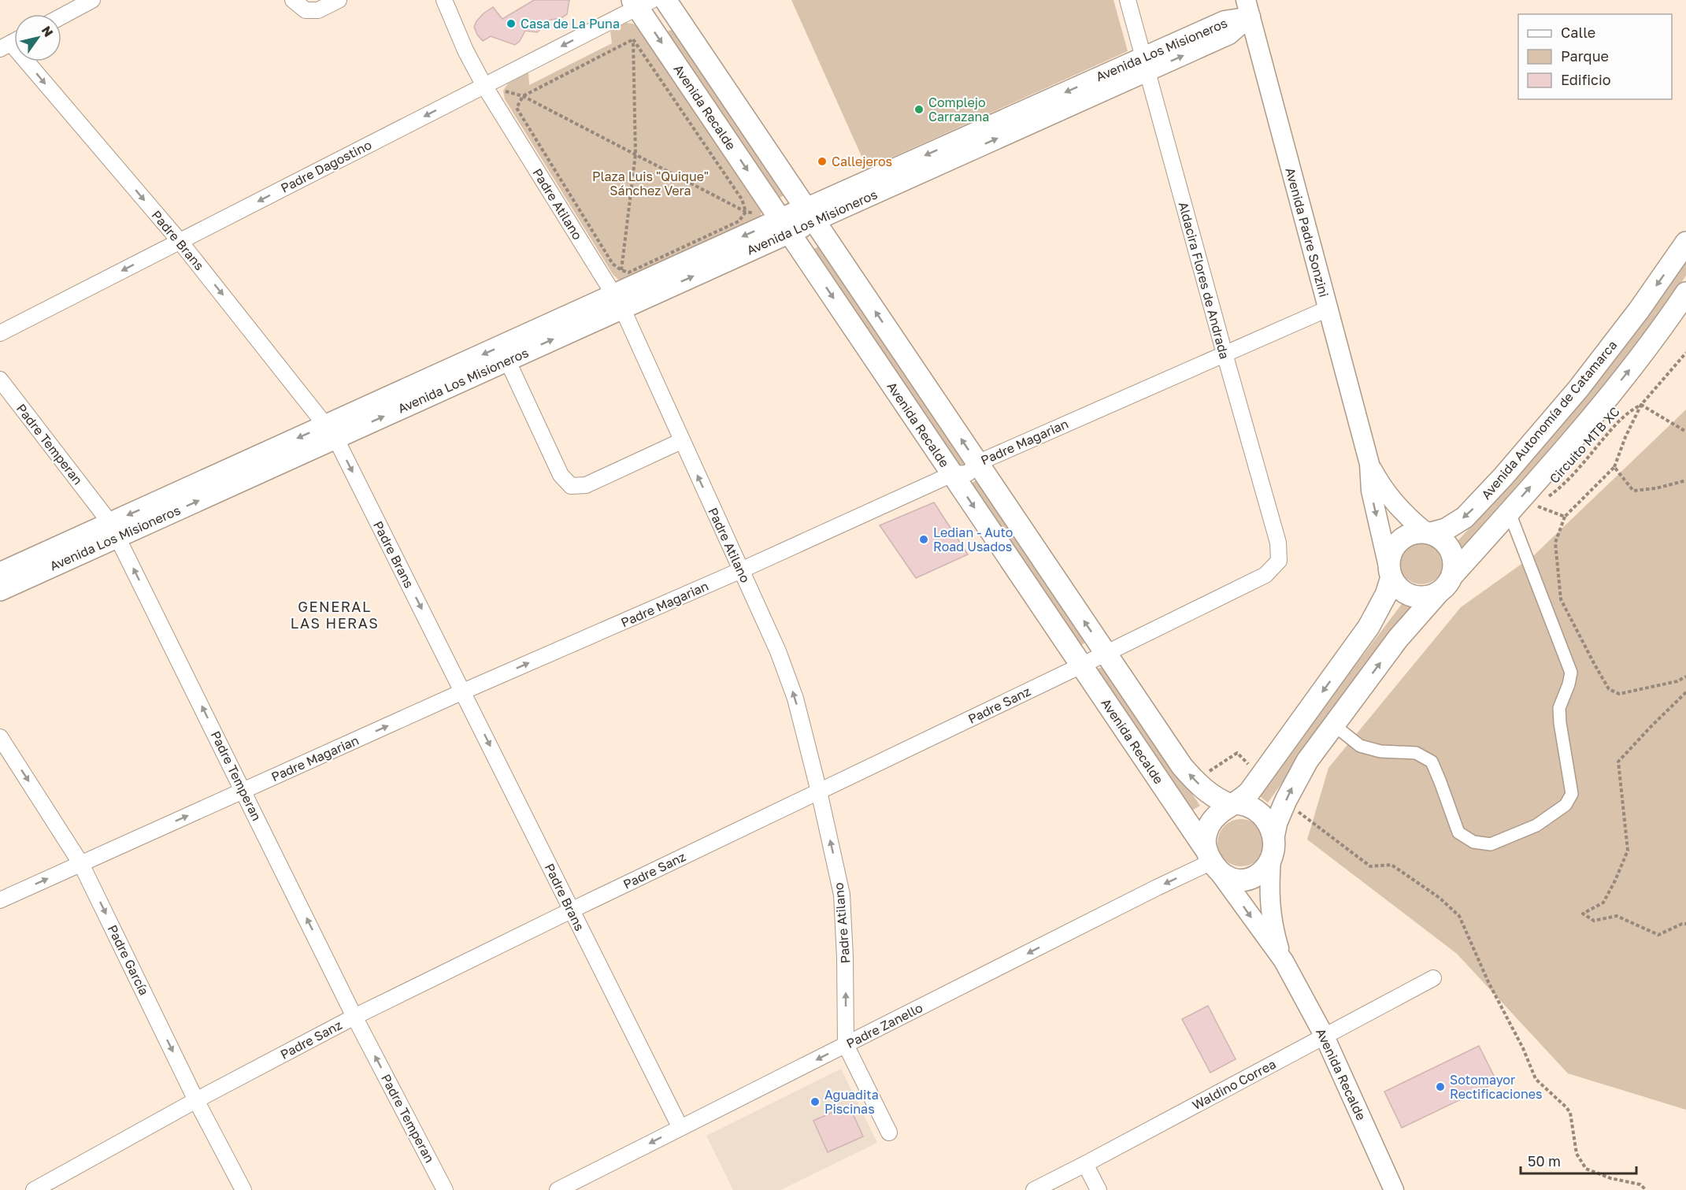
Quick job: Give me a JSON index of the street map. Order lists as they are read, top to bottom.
{
  "streets": {
    "main road": ["Avenida Los Misioneros", "Avenida Recalde", "Avenida Autonomía de Catamarca"],
    "street": [
      "Padre Dagostino",
      "Padre Atilano",
      "Avenida Padre Sonzini",
      "Padre Brans",
      "Aldacira Flores de Andrada",
      "Padre Magarian",
      "Padre Temperan",
      "Padre Sanz",
      "Padre García",
      "Padre Zanello",
      "Waldino Correa"
    ],
    "path": ["Circuito MTB XC"]
  },
  "crossings": [
    ["Avenida Los Misioneros", "Avenida Recalde"],
    ["Avenida Los Misioneros", "Padre Atilano"],
    ["Avenida Los Misioneros", "Avenida Padre Sonzini"],
    ["Avenida Los Misioneros", "Padre Brans"],
    ["Avenida Los Misioneros", "Aldacira Flores de Andrada"],
    ["Avenida Los Misioneros", "Padre Temperan"],
    ["Avenida Recalde", "Padre Dagostino"],
    ["Avenida Recalde", "Padre Magarian"],
    ["Avenida Recalde", "Padre Sanz"],
    ["Avenida Recalde", "Padre Zanello"],
    ["Avenida Recalde", "Waldino Correa"],
    ["Padre Dagostino", "Padre Atilano"],
    ["Padre Dagostino", "Padre Brans"],
    ["Padre Atilano", "Padre Magarian"],
    ["Padre Atilano", "Padre Sanz"],
    ["Padre Atilano", "Padre Zanello"],
    ["Avenida Padre Sonzini", "Avenida Autonomía de Catamarca"],
    ["Avenida Padre Sonzini", "Padre Magarian"],
    ["Padre Brans", "Padre Magarian"],
    ["Padre Brans", "Padre Sanz"],
    ["Padre Brans", "Padre Zanello"],
    ["Aldacira Flores de Andrada", "Padre Magarian"],
    ["Aldacira Flores de Andrada", "Padre Sanz"],
    ["Padre Magarian", "Padre Temperan"],
    ["Padre Magarian", "Padre García"],
    ["Padre Temperan", "Padre Sanz"],
    ["Padre Sanz", "Padre García"]
  ],
  "one_way": [
    "Padre Dagostino",
    "Padre Atilano",
    "Padre Brans",
    "Padre Magarian",
    "Padre Temperan",
    "Padre García",
    "Padre Zanello"
  ],
  "districts": ["GENERAL LAS HERAS"],
  "parks": ["Plaza Luis \"Quique\" Sánchez Vera"],
  "places": [
    "Casa de La Puna",
    "Complejo Carrazana",
    "Callejeros",
    "Ledian - Auto Road Usados",
    "Sotomayor Rectificaciones",
    "Aguadita Piscinas"
  ],
  "legend": ["Calle", "Parque", "Edificio"],
  "scale_bar": "50 m",
  "north": "top right"
}
